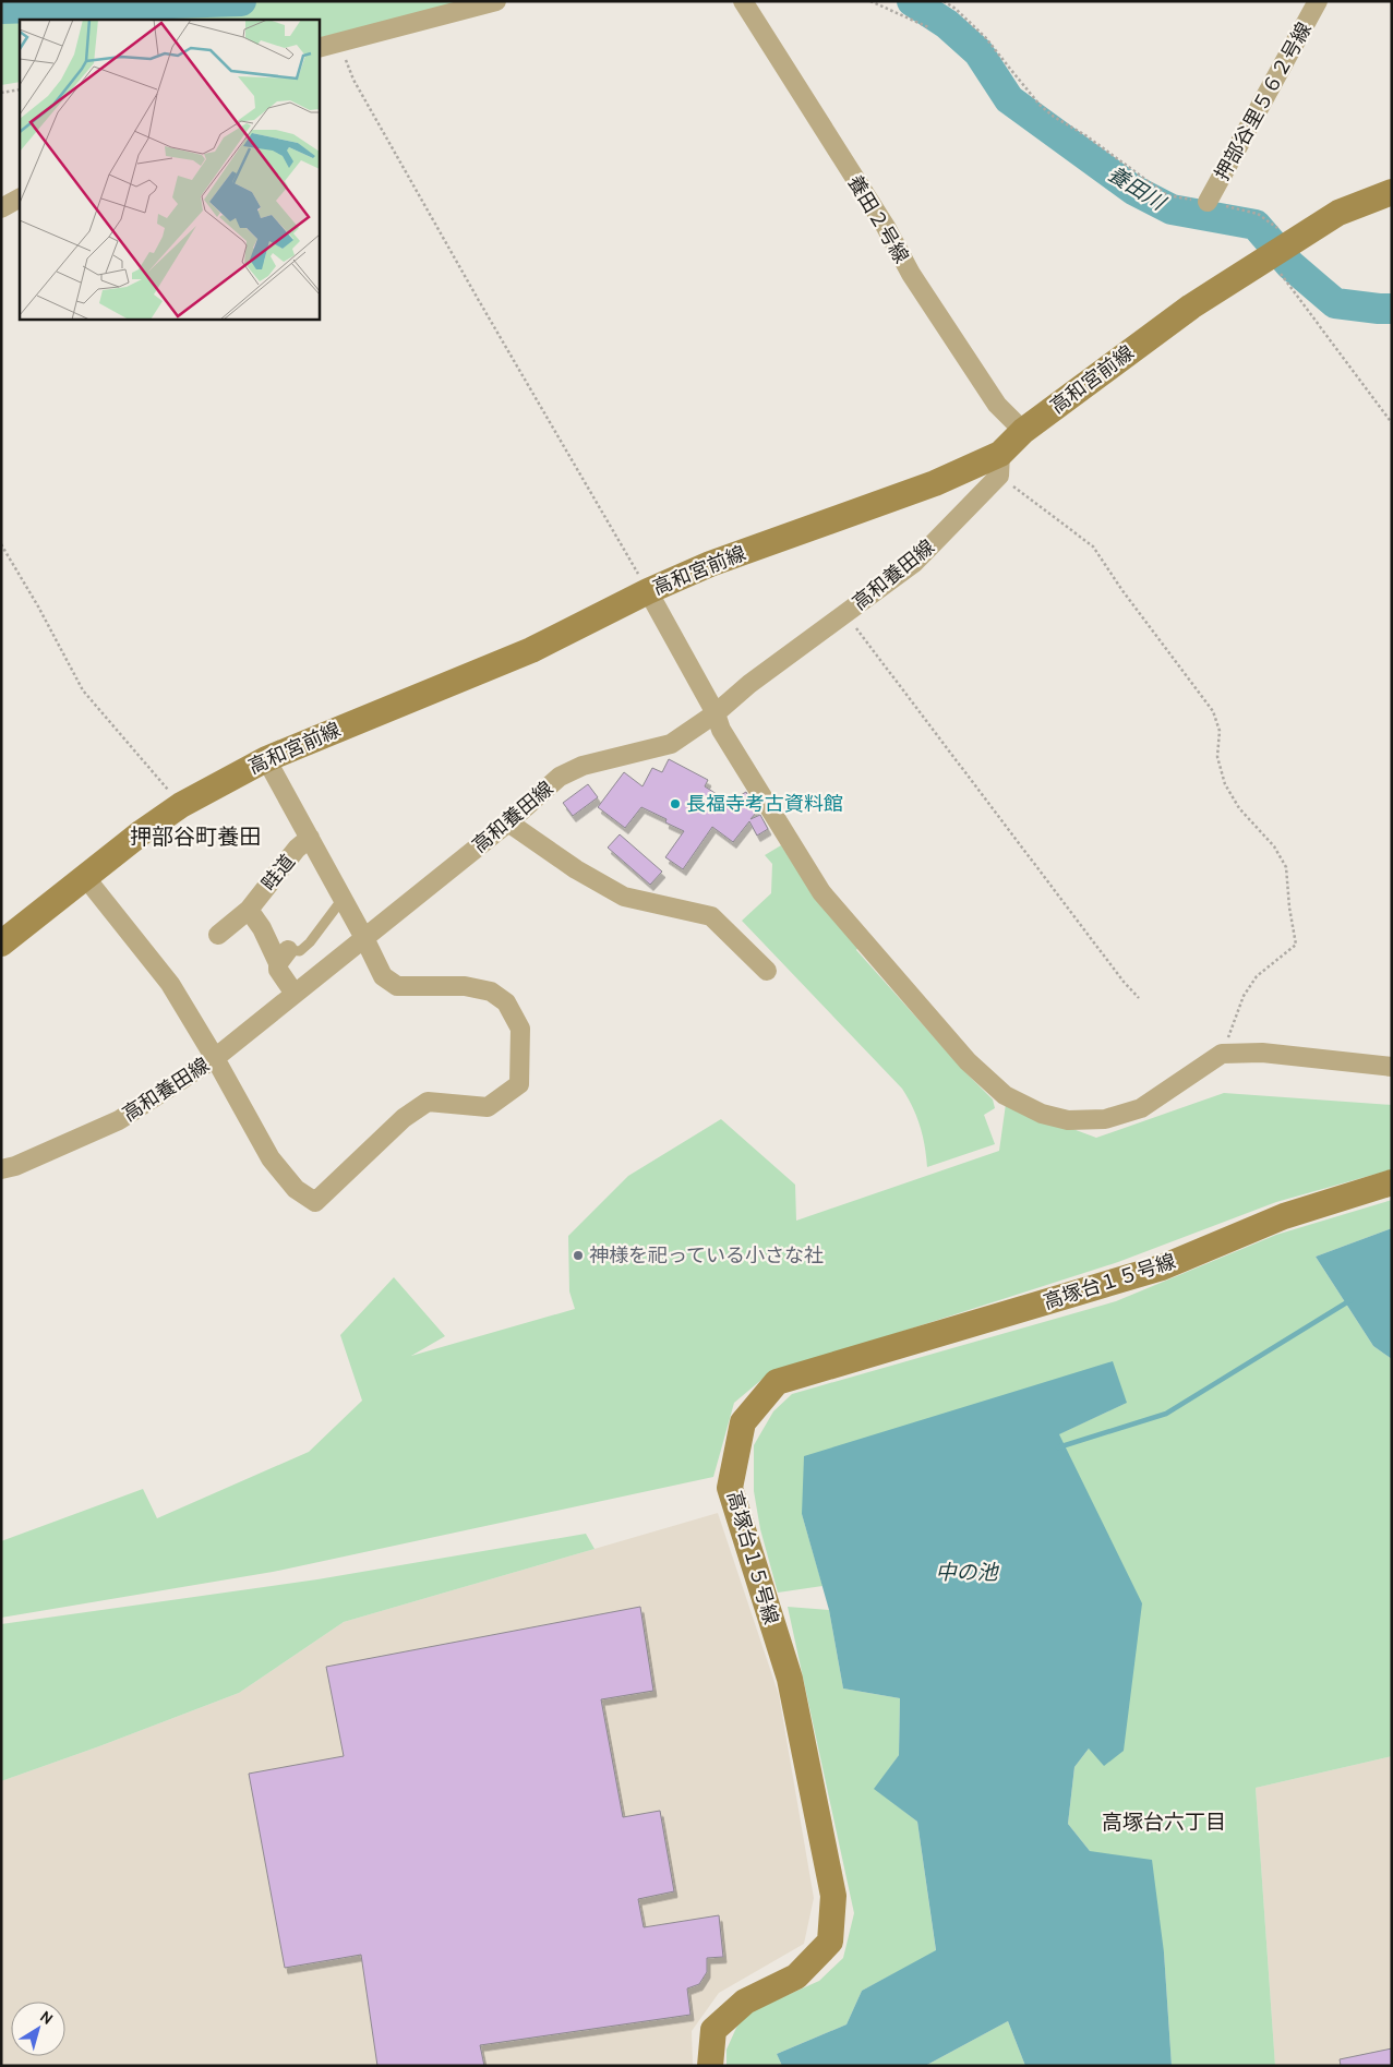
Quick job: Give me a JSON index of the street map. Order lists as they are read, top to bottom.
{
  "streets": {
    "street": [
      "押部谷里５６２号線",
      "養田２号線",
      "高和宮前線",
      "高和養田線",
      "畦道",
      "高塚台１５号線"
    ]
  },
  "crossings": [
    ["養田２号線", "高和宮前線"],
    ["高和宮前線", "高和養田線"],
    ["高和養田線", "畦道"]
  ],
  "districts": ["押部谷町養田", "高塚台六丁目"],
  "water": ["養田川", "中の池"],
  "places": ["長福寺考古資料館", "神様を祀っている小さな社"],
  "north": "top right"
}
